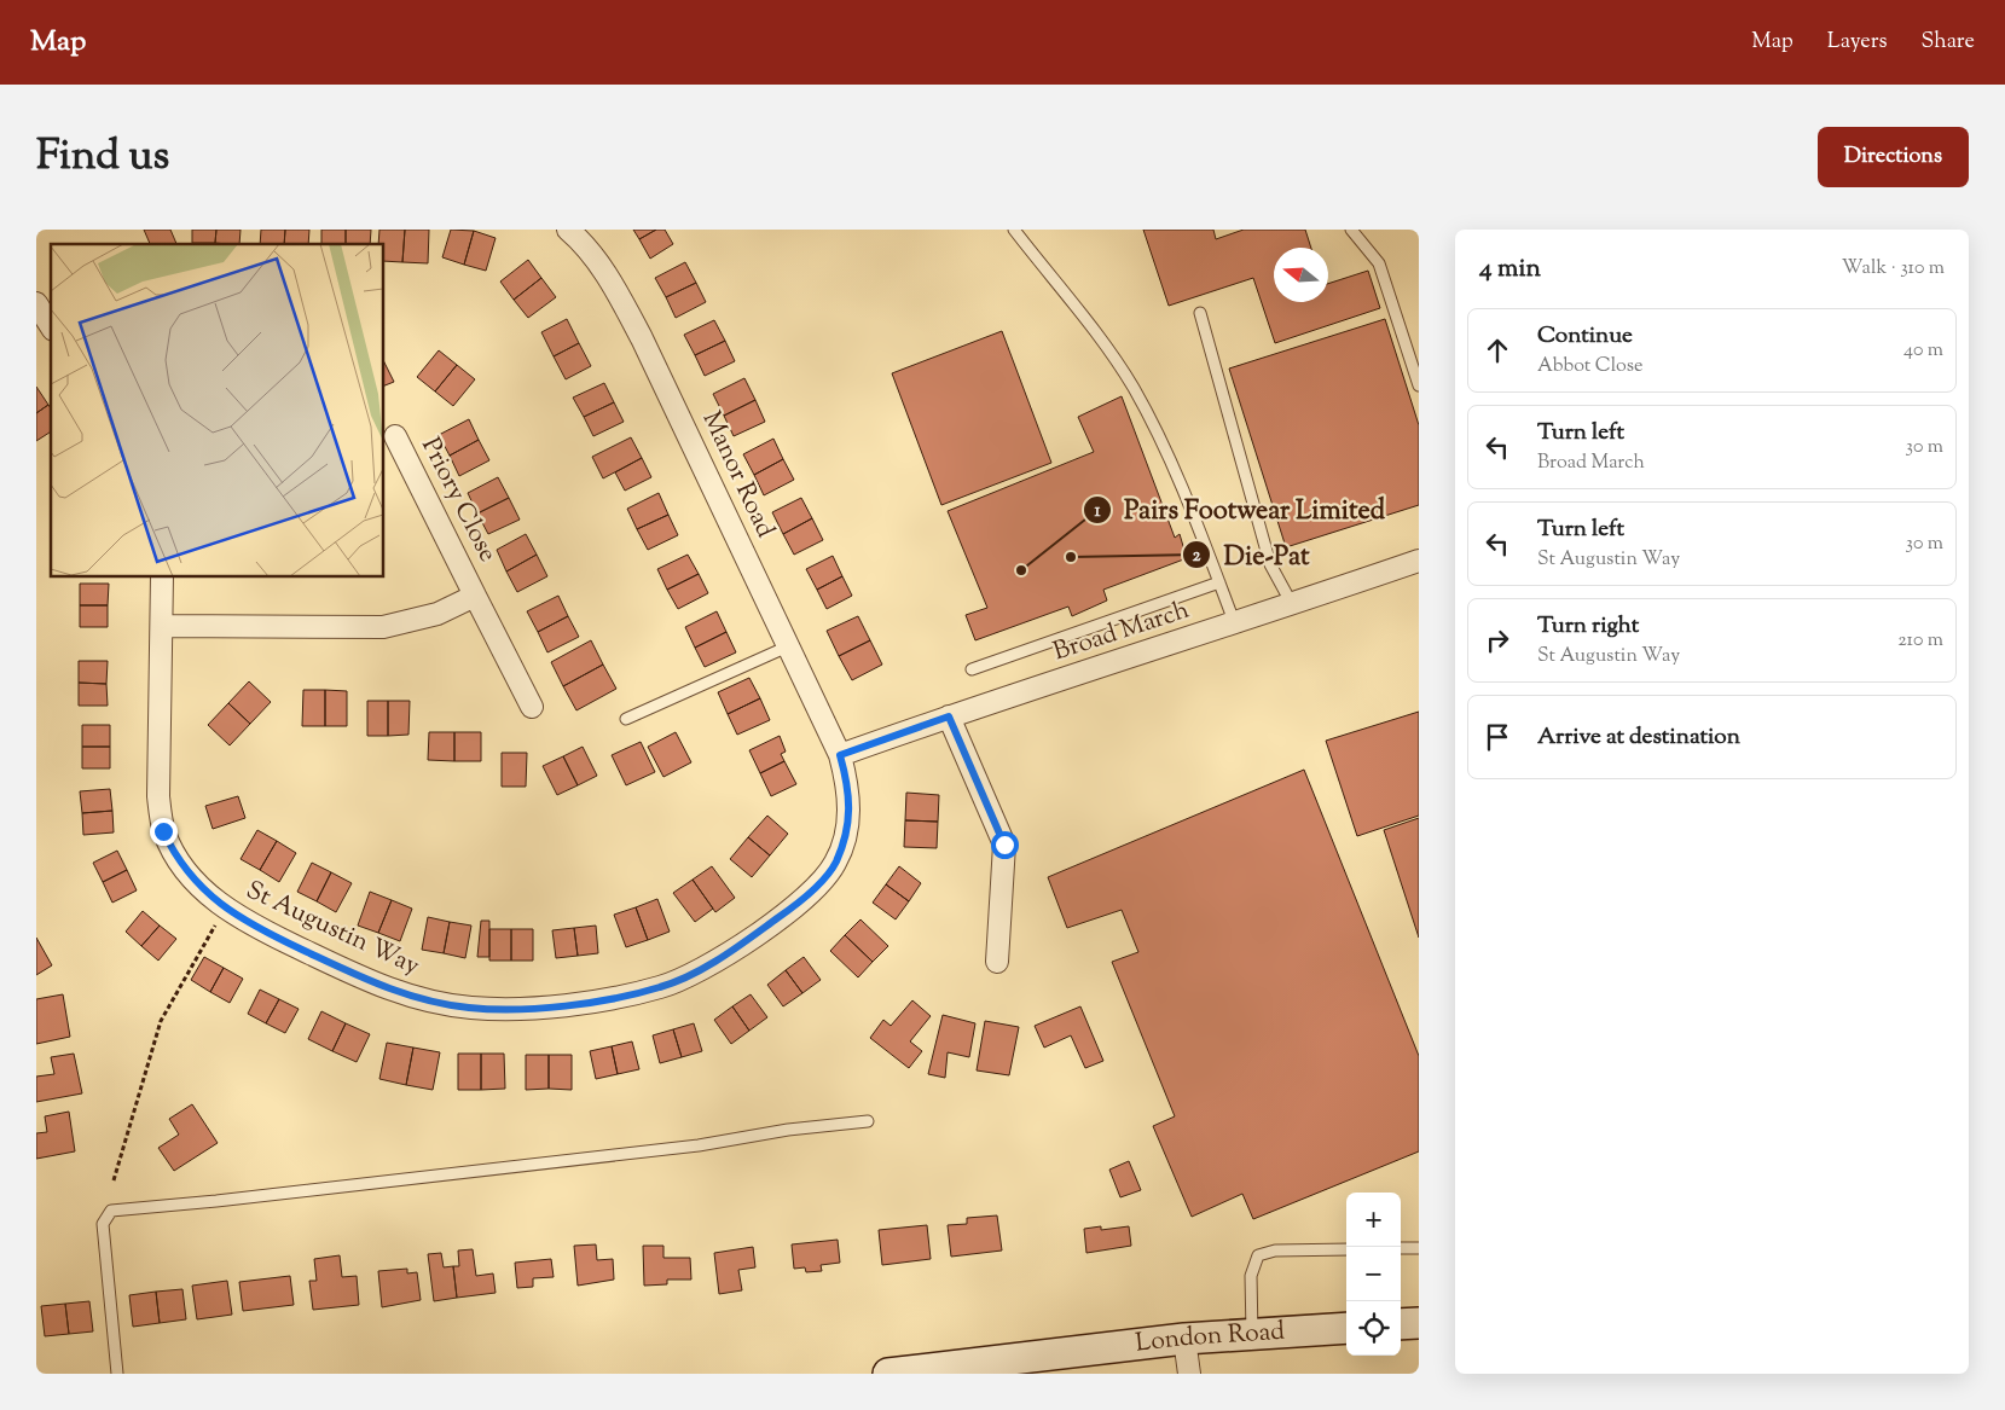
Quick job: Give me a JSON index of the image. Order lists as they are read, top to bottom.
{
  "streets": {
    "main road": ["London Road"],
    "street": [
      "Manor Road",
      "Priory Close",
      "Broad March",
      "St Augustin Way"
    ]
  },
  "crossings": [
    ["Manor Road", "Broad March"],
    ["Manor Road", "St Augustin Way"],
    ["Priory Close", "St Augustin Way"],
    ["Broad March", "St Augustin Way"]
  ],
  "places": ["Die-Pat", "Pairs Footwear Limited"],
  "north": "left",
  "page": {
    "header": "Map",
    "nav": ["Map", "Layers", "Share"],
    "title": "Find us",
    "buttons": "Directions",
    "heading": ["4 min", "Walk · 310 m"],
    "list": [
      ["Continue", "Abbot Close", "40 m"],
      ["Turn left", "Broad March", "30 m"],
      ["Turn left", "St Augustin Way", "30 m"],
      ["Turn right", "St Augustin Way", "210 m"],
      "Arrive at destination"
    ],
    "map_buttons": ["+", "−"]
  }
}
